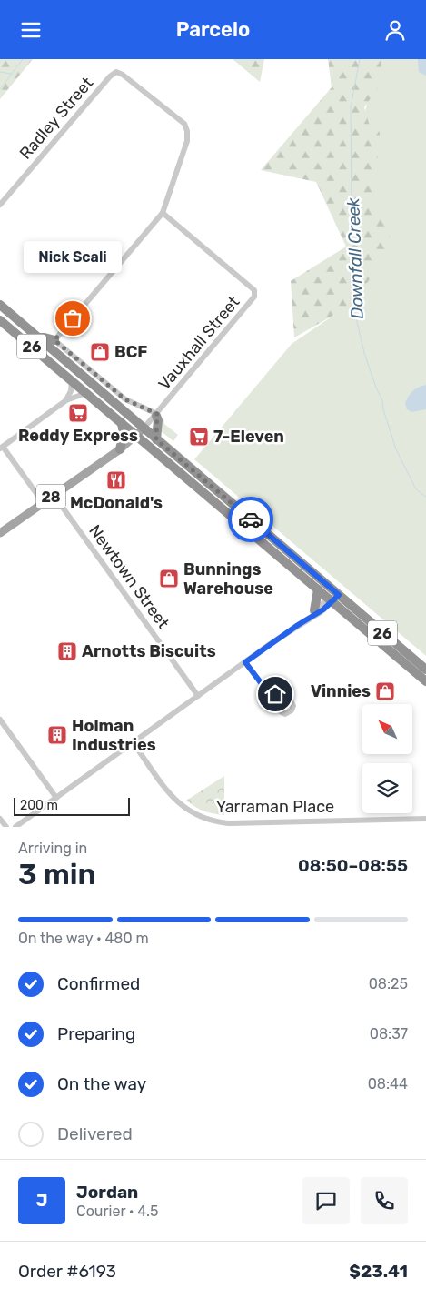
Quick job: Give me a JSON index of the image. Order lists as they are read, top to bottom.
{
  "streets": {
    "highway": ["26"],
    "main road": ["28"],
    "street": [
      "Radley Street",
      "Vauxhall Street",
      "Newtown Street",
      "Yarraman Place"
    ]
  },
  "crossings": [
    ["Radley Street", "Vauxhall Street"],
    ["Vauxhall Street", "26"],
    ["Vauxhall Street", "28"],
    ["26", "28"],
    ["28", "Newtown Street"]
  ],
  "water": ["Downfall Creek"],
  "places": {
    "other": ["Nick Scali"],
    "shop": ["BCF", "Bunnings Warehouse", "Vinnies"],
    "supermarket": ["Reddy Express", "7-Eleven"],
    "restaurant": ["McDonald's"],
    "building": ["Arnotts Biscuits", "Holman Industries"]
  },
  "scale_bar": "200 m",
  "north": "top left",
  "page": {
    "header": "Parcelo",
    "bubble": "Nick Scali",
    "scale": "200 m",
    "heading": ["3 min", "Arriving in", "08:50–08:55"],
    "panel": [
      "Jordan",
      "Courier · 4.5",
      "Order #6193",
      "$23.41"
    ],
    "bar": "On the way · 480 m",
    "list": [
      ["Confirmed", "08:25"],
      ["Preparing", "08:37"],
      ["On the way", "08:44"],
      "Delivered"
    ],
    "round": "J"
  }
}
